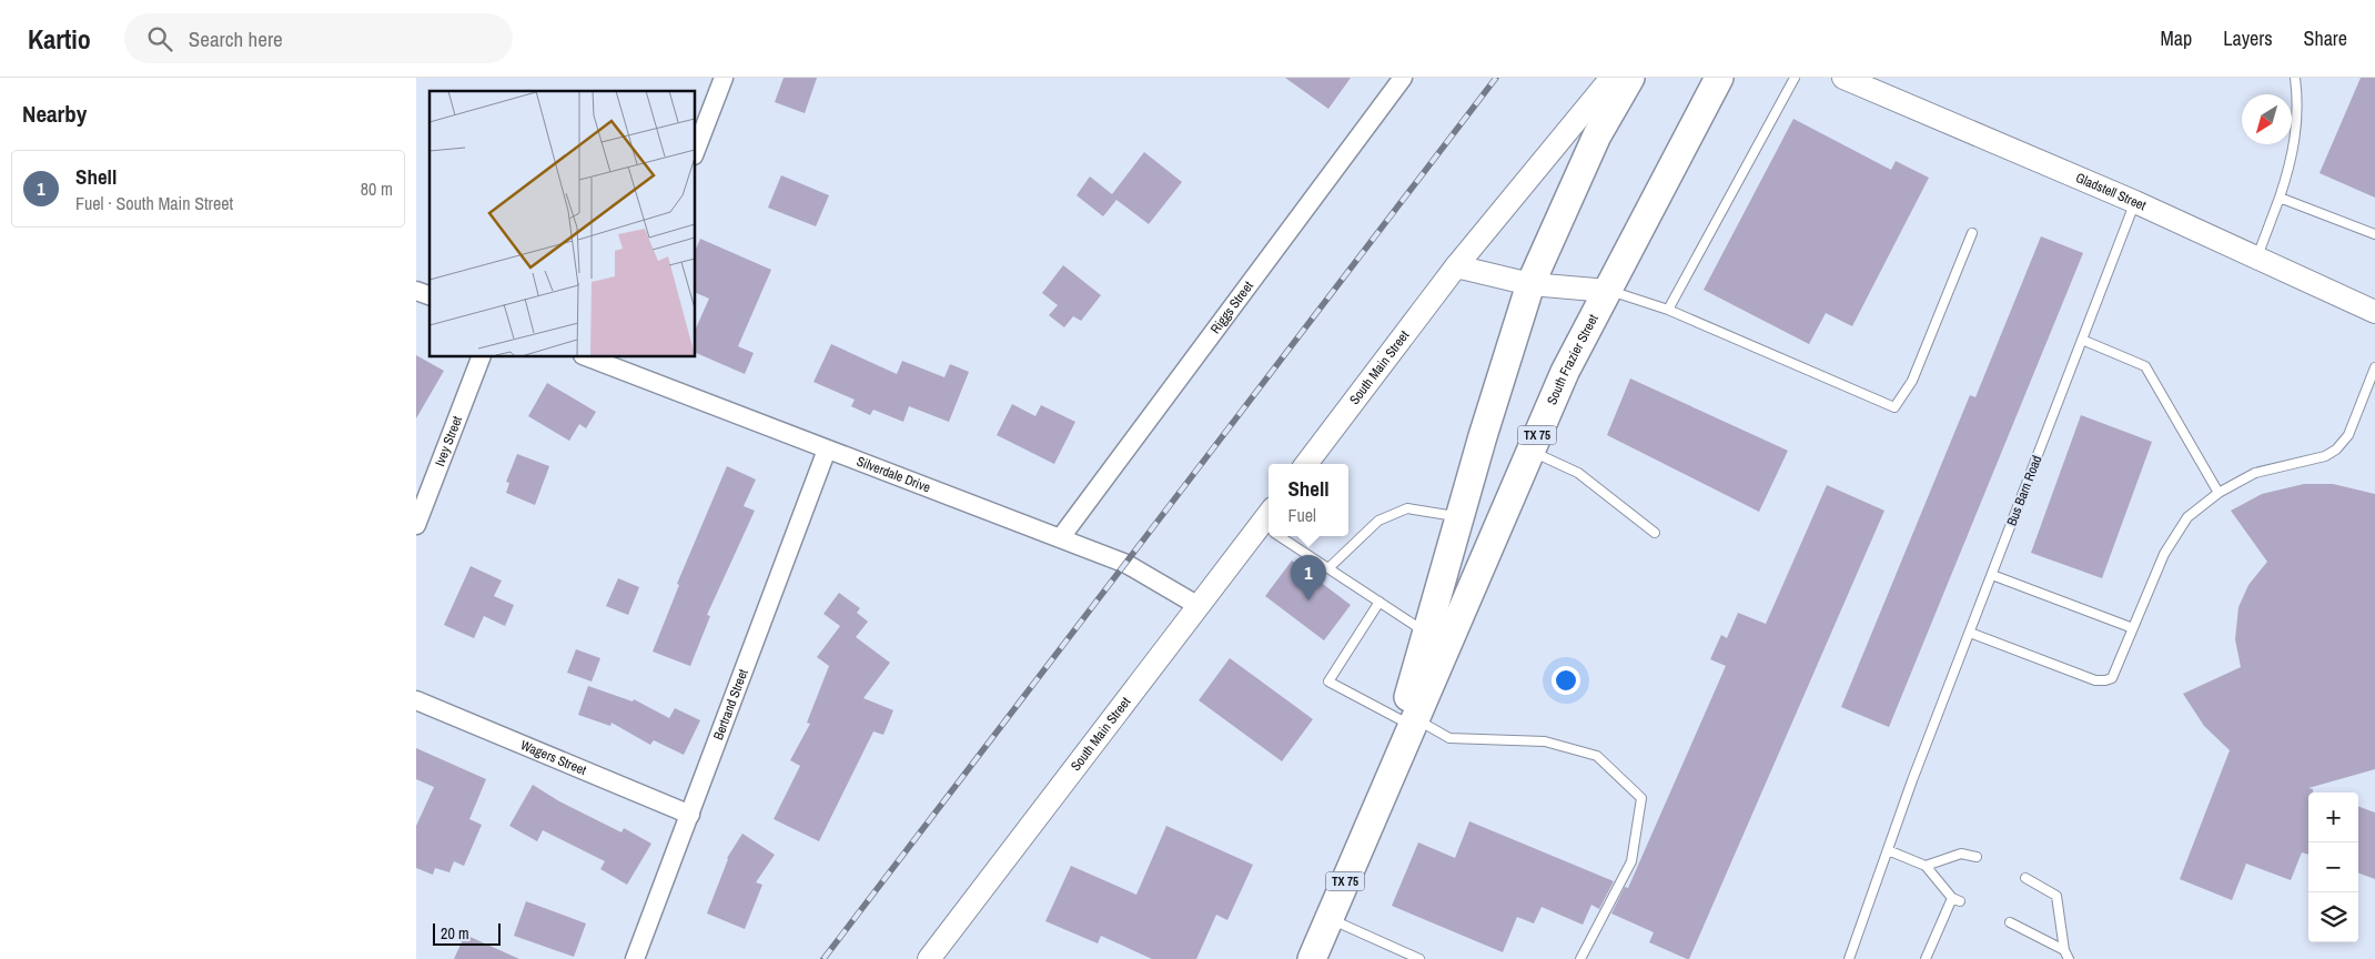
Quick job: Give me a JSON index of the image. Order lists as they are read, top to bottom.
{
  "streets": {
    "main road": ["South Frazier Street", "TX 75"],
    "street": [
      "Gladstell Street",
      "Riggs Street",
      "South Main Street",
      "Ivey Street",
      "Silverdale Drive",
      "Bertrand Street",
      "Wagers Street"
    ],
    "lane": ["Bus Barn Road"]
  },
  "crossings": [
    ["Gladstell Street", "Bus Barn Road"],
    ["Riggs Street", "Silverdale Drive"],
    ["South Main Street", "Silverdale Drive"],
    ["Silverdale Drive", "Bertrand Street"],
    ["Bertrand Street", "Wagers Street"]
  ],
  "scale_bar": "20 m",
  "north": "bottom left",
  "page": {
    "header": "Kartio",
    "search": "Search here",
    "nav": ["Map", "Layers", "Share"],
    "heading": "Nearby",
    "list": [
      {
        "mark": "1",
        "name": "Shell",
        "note": "Fuel · South Main Street",
        "value": "80 m"
      }
    ],
    "popup": ["Shell", "Fuel"],
    "pins": "1",
    "map_buttons": ["+", "−"],
    "scale": "20 m"
  }
}
